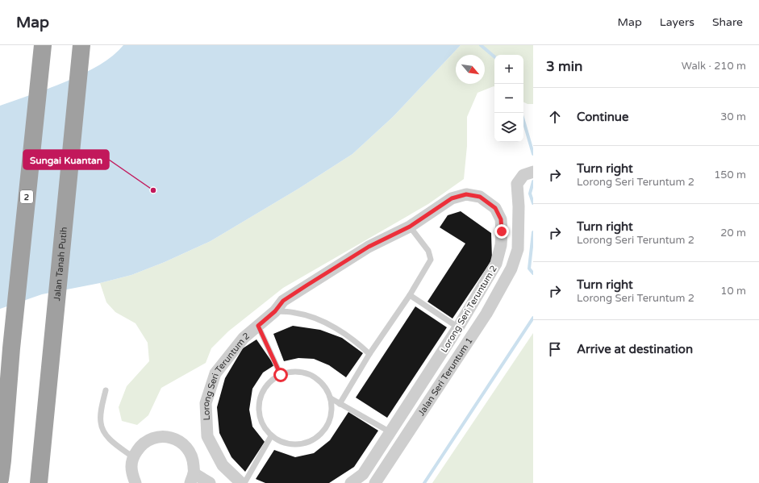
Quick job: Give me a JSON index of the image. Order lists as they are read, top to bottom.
{
  "streets": {
    "highway": ["2", "Jalan Tanah Putih"],
    "street": ["Lorong Seri Teruntum 2", "Jalan Seri Teruntum 1"]
  },
  "places": ["Sungai Kuantan"],
  "north": "bottom right",
  "page": {
    "header": "Map",
    "nav": ["Map", "Layers", "Share"],
    "heading": ["3 min", "Walk · 210 m"],
    "map_buttons": ["+", "−"],
    "list": [
      ["Continue", "30 m"],
      ["Turn right", "Lorong Seri Teruntum 2", "150 m"],
      ["Turn right", "Lorong Seri Teruntum 2", "20 m"],
      ["Turn right", "Lorong Seri Teruntum 2", "10 m"],
      "Arrive at destination"
    ]
  }
}
